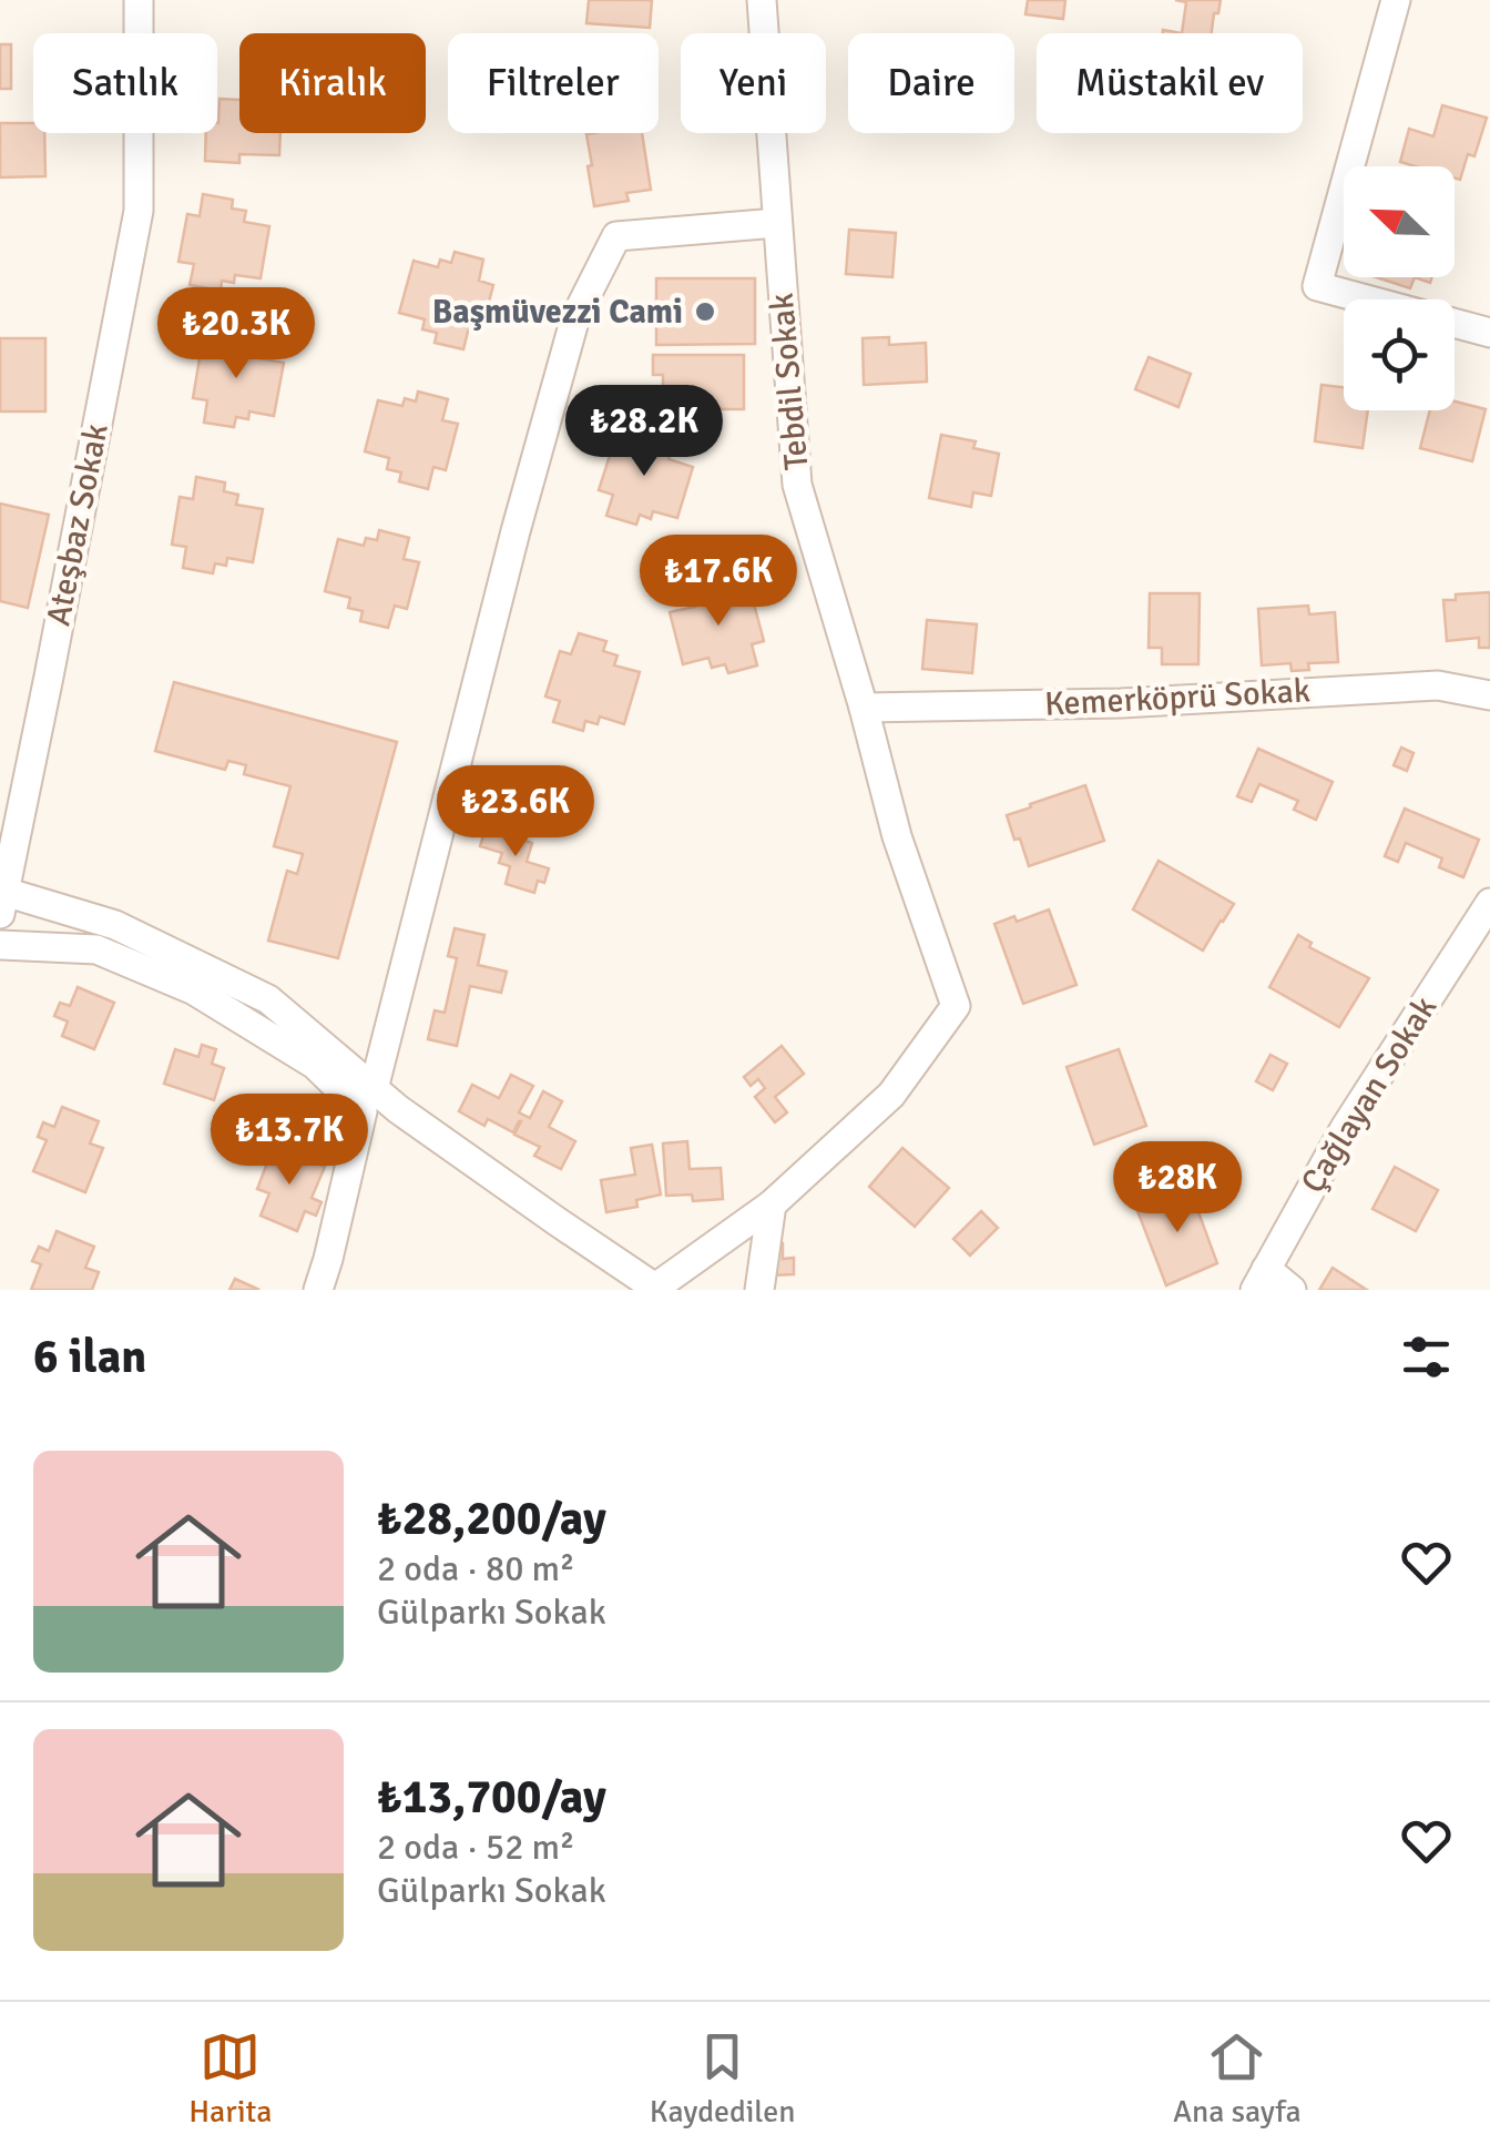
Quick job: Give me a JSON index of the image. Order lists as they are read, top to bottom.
{
  "streets": {
    "street": [
      "Tebdil Sokak",
      "Ateşbaz Sokak",
      "Kemerköprü Sokak",
      "Çağlayan Sokak"
    ]
  },
  "crossings": [
    ["Tebdil Sokak", "Kemerköprü Sokak"]
  ],
  "places": ["Başmüvezzi Cami"],
  "north": "top left",
  "page": {
    "chip": [
      "Satılık",
      "Kiralık",
      "Filtreler",
      "Yeni",
      "Daire",
      "Müstakil ev"
    ],
    "price": [
      "₺20.3K",
      "₺28.2K",
      "₺17.6K",
      "₺23.6K",
      "₺13.7K",
      "₺28K"
    ],
    "heading": "6 ilan",
    "list": [
      {
        "name": "₺28,200/ay",
        "note": "2 oda · 80 m² · Gülparkı Sokak"
      },
      {
        "name": "₺13,700/ay",
        "note": "2 oda · 52 m² · Gülparkı Sokak"
      }
    ],
    "tabs": ["Harita", "Kaydedilen", "Ana sayfa"]
  }
}
